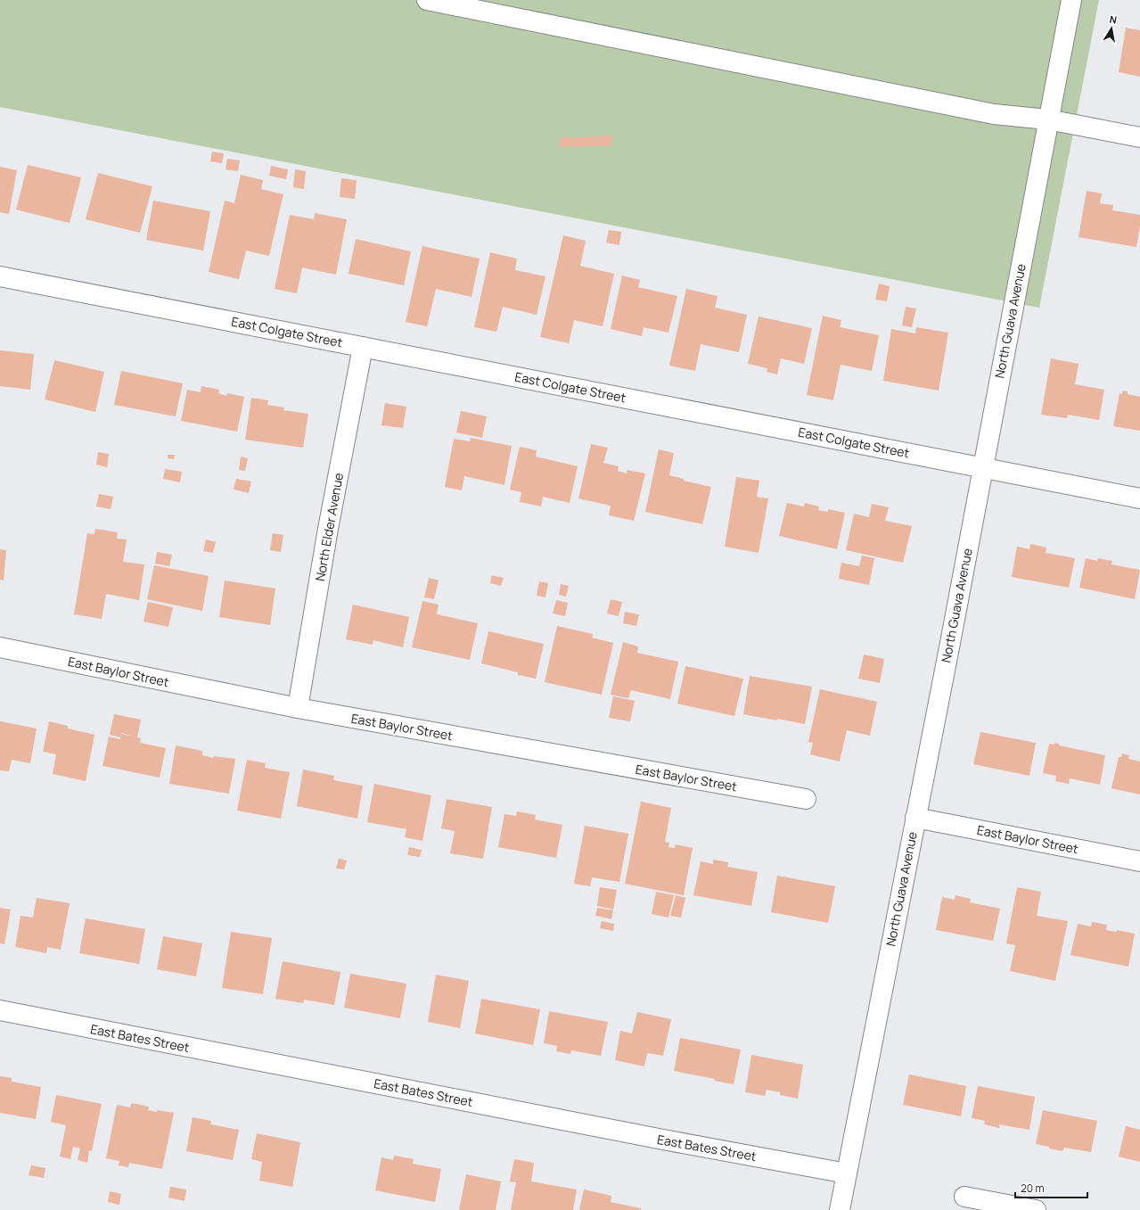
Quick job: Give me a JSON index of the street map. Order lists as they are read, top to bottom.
{
  "streets": {
    "street": [
      "North Guava Avenue",
      "East Colgate Street",
      "North Elder Avenue",
      "East Baylor Street",
      "East Bates Street"
    ]
  },
  "crossings": [
    ["North Guava Avenue", "East Colgate Street"],
    ["North Guava Avenue", "East Baylor Street"],
    ["North Guava Avenue", "East Bates Street"],
    ["East Colgate Street", "North Elder Avenue"],
    ["North Elder Avenue", "East Baylor Street"]
  ],
  "scale_bar": "20 m",
  "north": "top"
}
